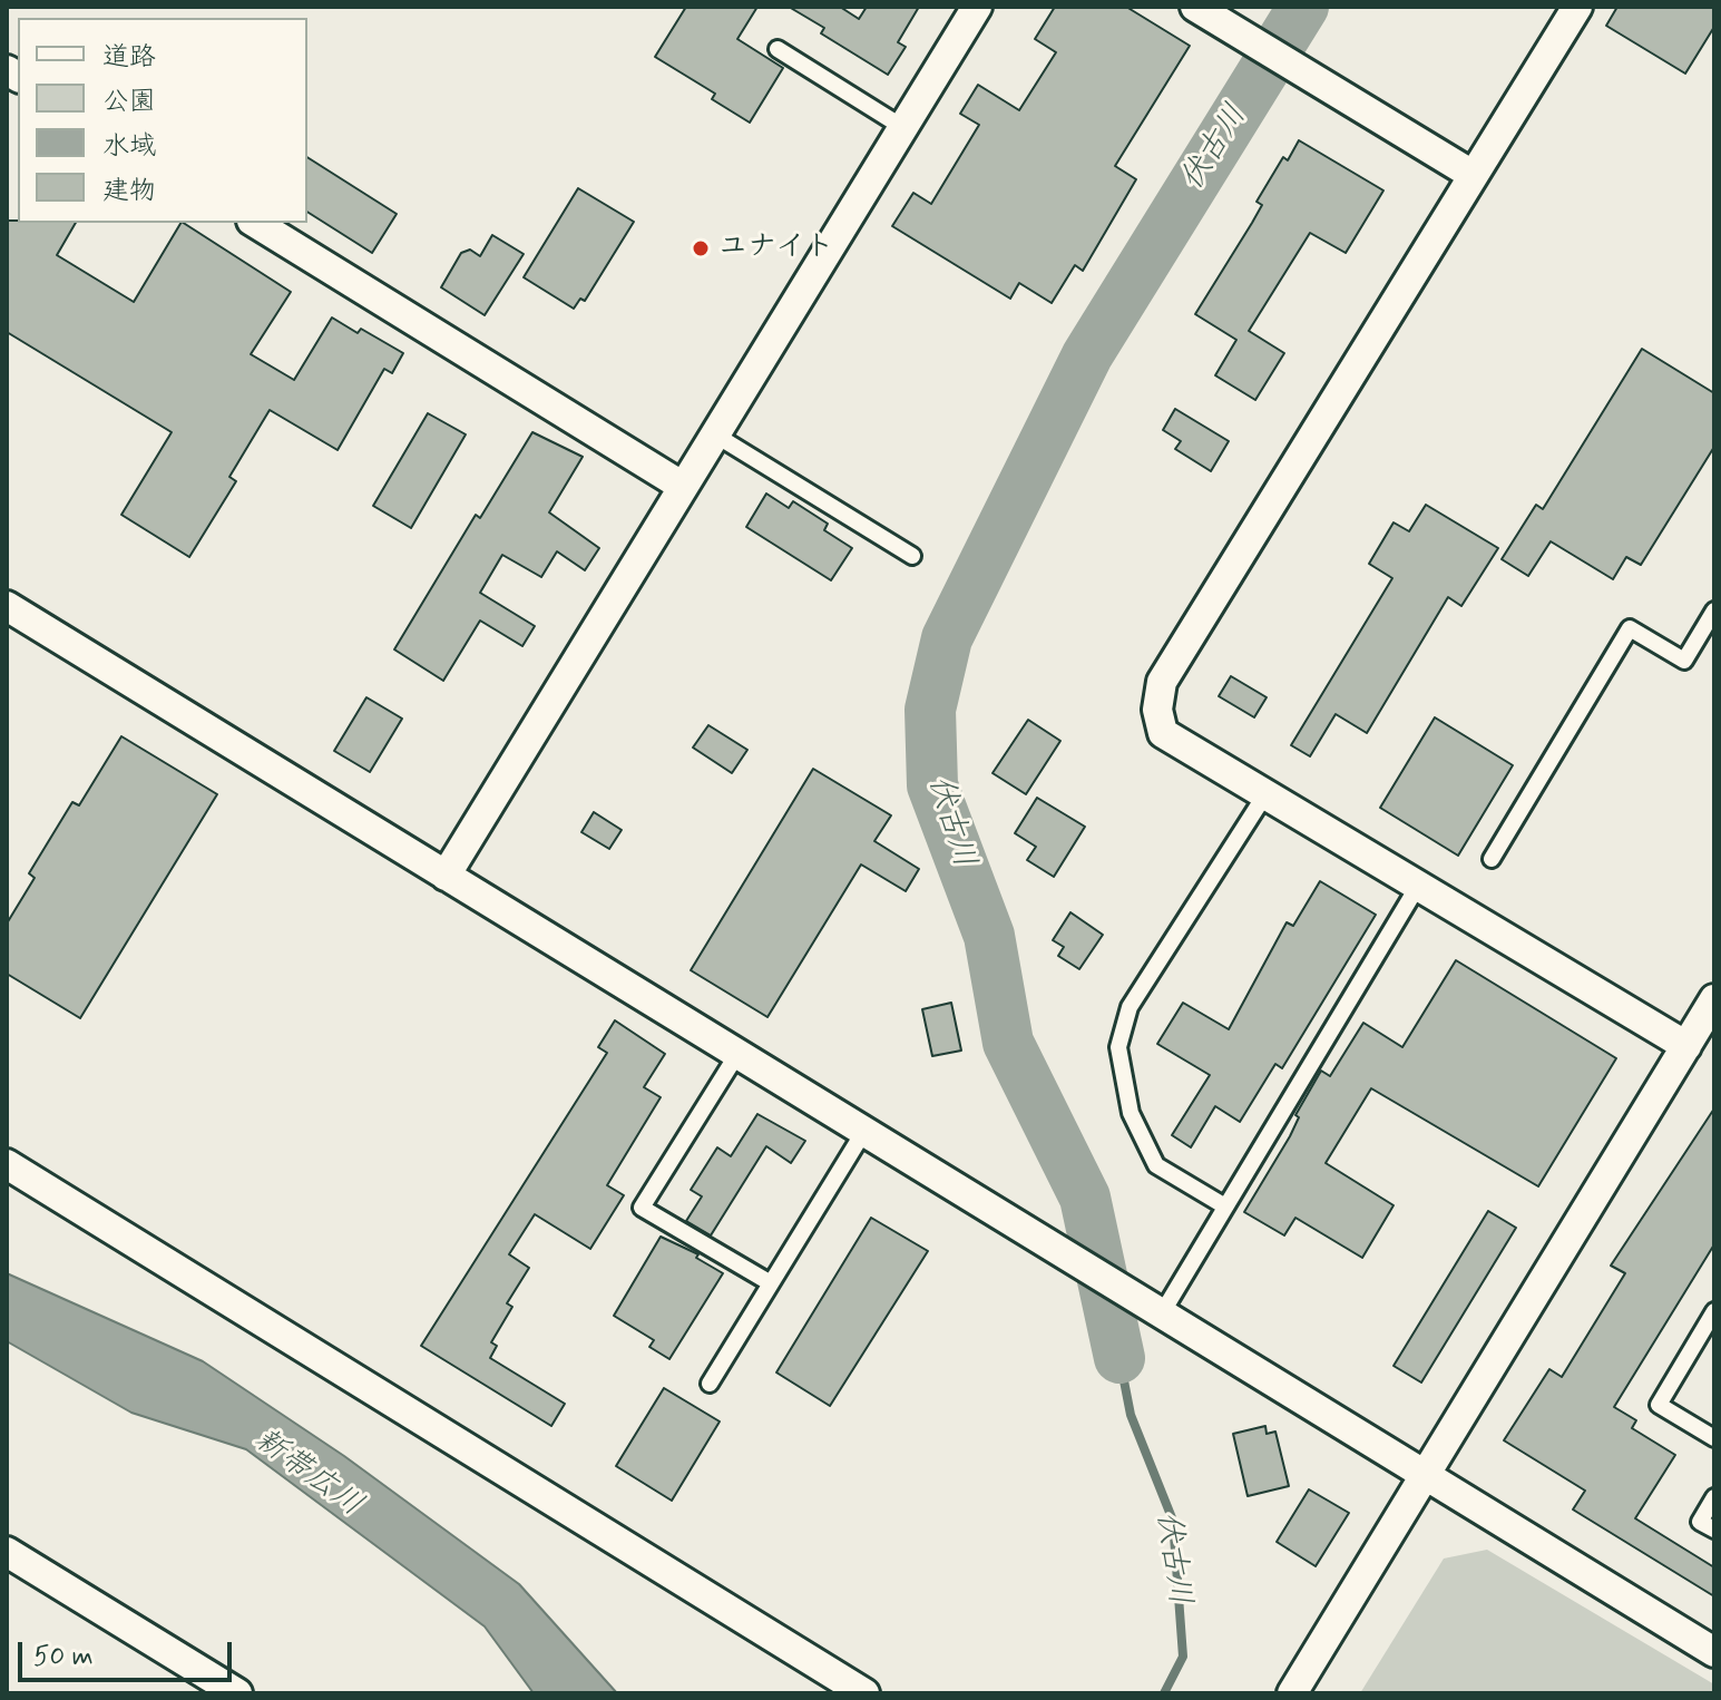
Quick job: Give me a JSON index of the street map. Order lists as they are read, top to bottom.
{
  "water": ["伏古川", "新帯広川"],
  "places": ["ユナイト"],
  "legend": [
    "道路",
    "公園",
    "水域",
    "建物"
  ],
  "scale_bar": "50 m"
}
